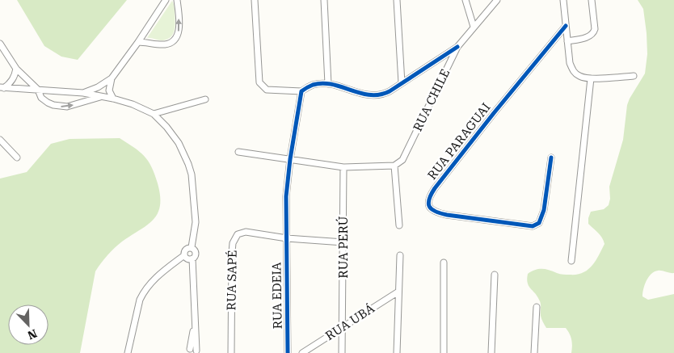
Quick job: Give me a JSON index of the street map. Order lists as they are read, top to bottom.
{
  "streets": {
    "street": [
      "RUA CHILE",
      "RUA PARAGUAI",
      "RUA PERÚ",
      "RUA SAPÉ",
      "RUA EDEIA",
      "RUA UBÁ"
    ]
  },
  "crossings": [
    ["RUA PERÚ", "RUA UBÁ"],
    ["RUA SAPÉ", "RUA EDEIA"]
  ],
  "north": "bottom right"
}
